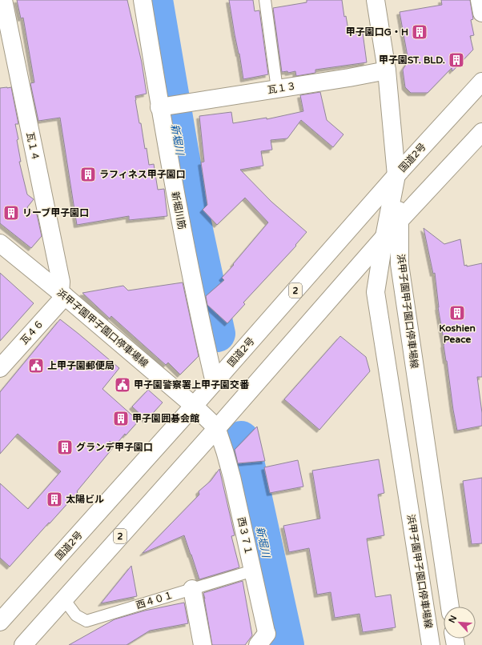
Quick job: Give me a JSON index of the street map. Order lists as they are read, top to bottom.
{
  "streets": {
    "main road": [
      "瓦１３",
      "瓦１４",
      "国道2号",
      "新堀川筋",
      "2",
      "浜甲子園甲子園口停車場線",
      "瓦４６"
    ],
    "street": ["西３７１"],
    "lane": ["西４０１"]
  },
  "crossings": [
    ["瓦１３", "新堀川筋"],
    ["瓦１４", "浜甲子園甲子園口停車場線"],
    ["瓦１４", "瓦４６"],
    ["国道2号", "新堀川筋"],
    ["国道2号", "浜甲子園甲子園口停車場線"],
    ["2", "浜甲子園甲子園口停車場線"],
    ["2", "西３７１"],
    ["2", "西４０１"],
    ["浜甲子園甲子園口停車場線", "瓦４６"],
    ["浜甲子園甲子園口停車場線", "西３７１"],
    ["西３７１", "西４０１"]
  ],
  "water": ["新堀川"],
  "places": {
    "building": [
      "甲子園口G・H",
      "甲子園ST. BLD.",
      "ラフィネス甲子園口",
      "リーブ甲子園口",
      "Koshien Peace",
      "甲子園囲碁会館",
      "グランデ甲子園口",
      "太陽ビル"
    ],
    "public building": ["上甲子園郵便局", "甲子園警察署上甲子園交番"]
  },
  "north": "top left"
}
